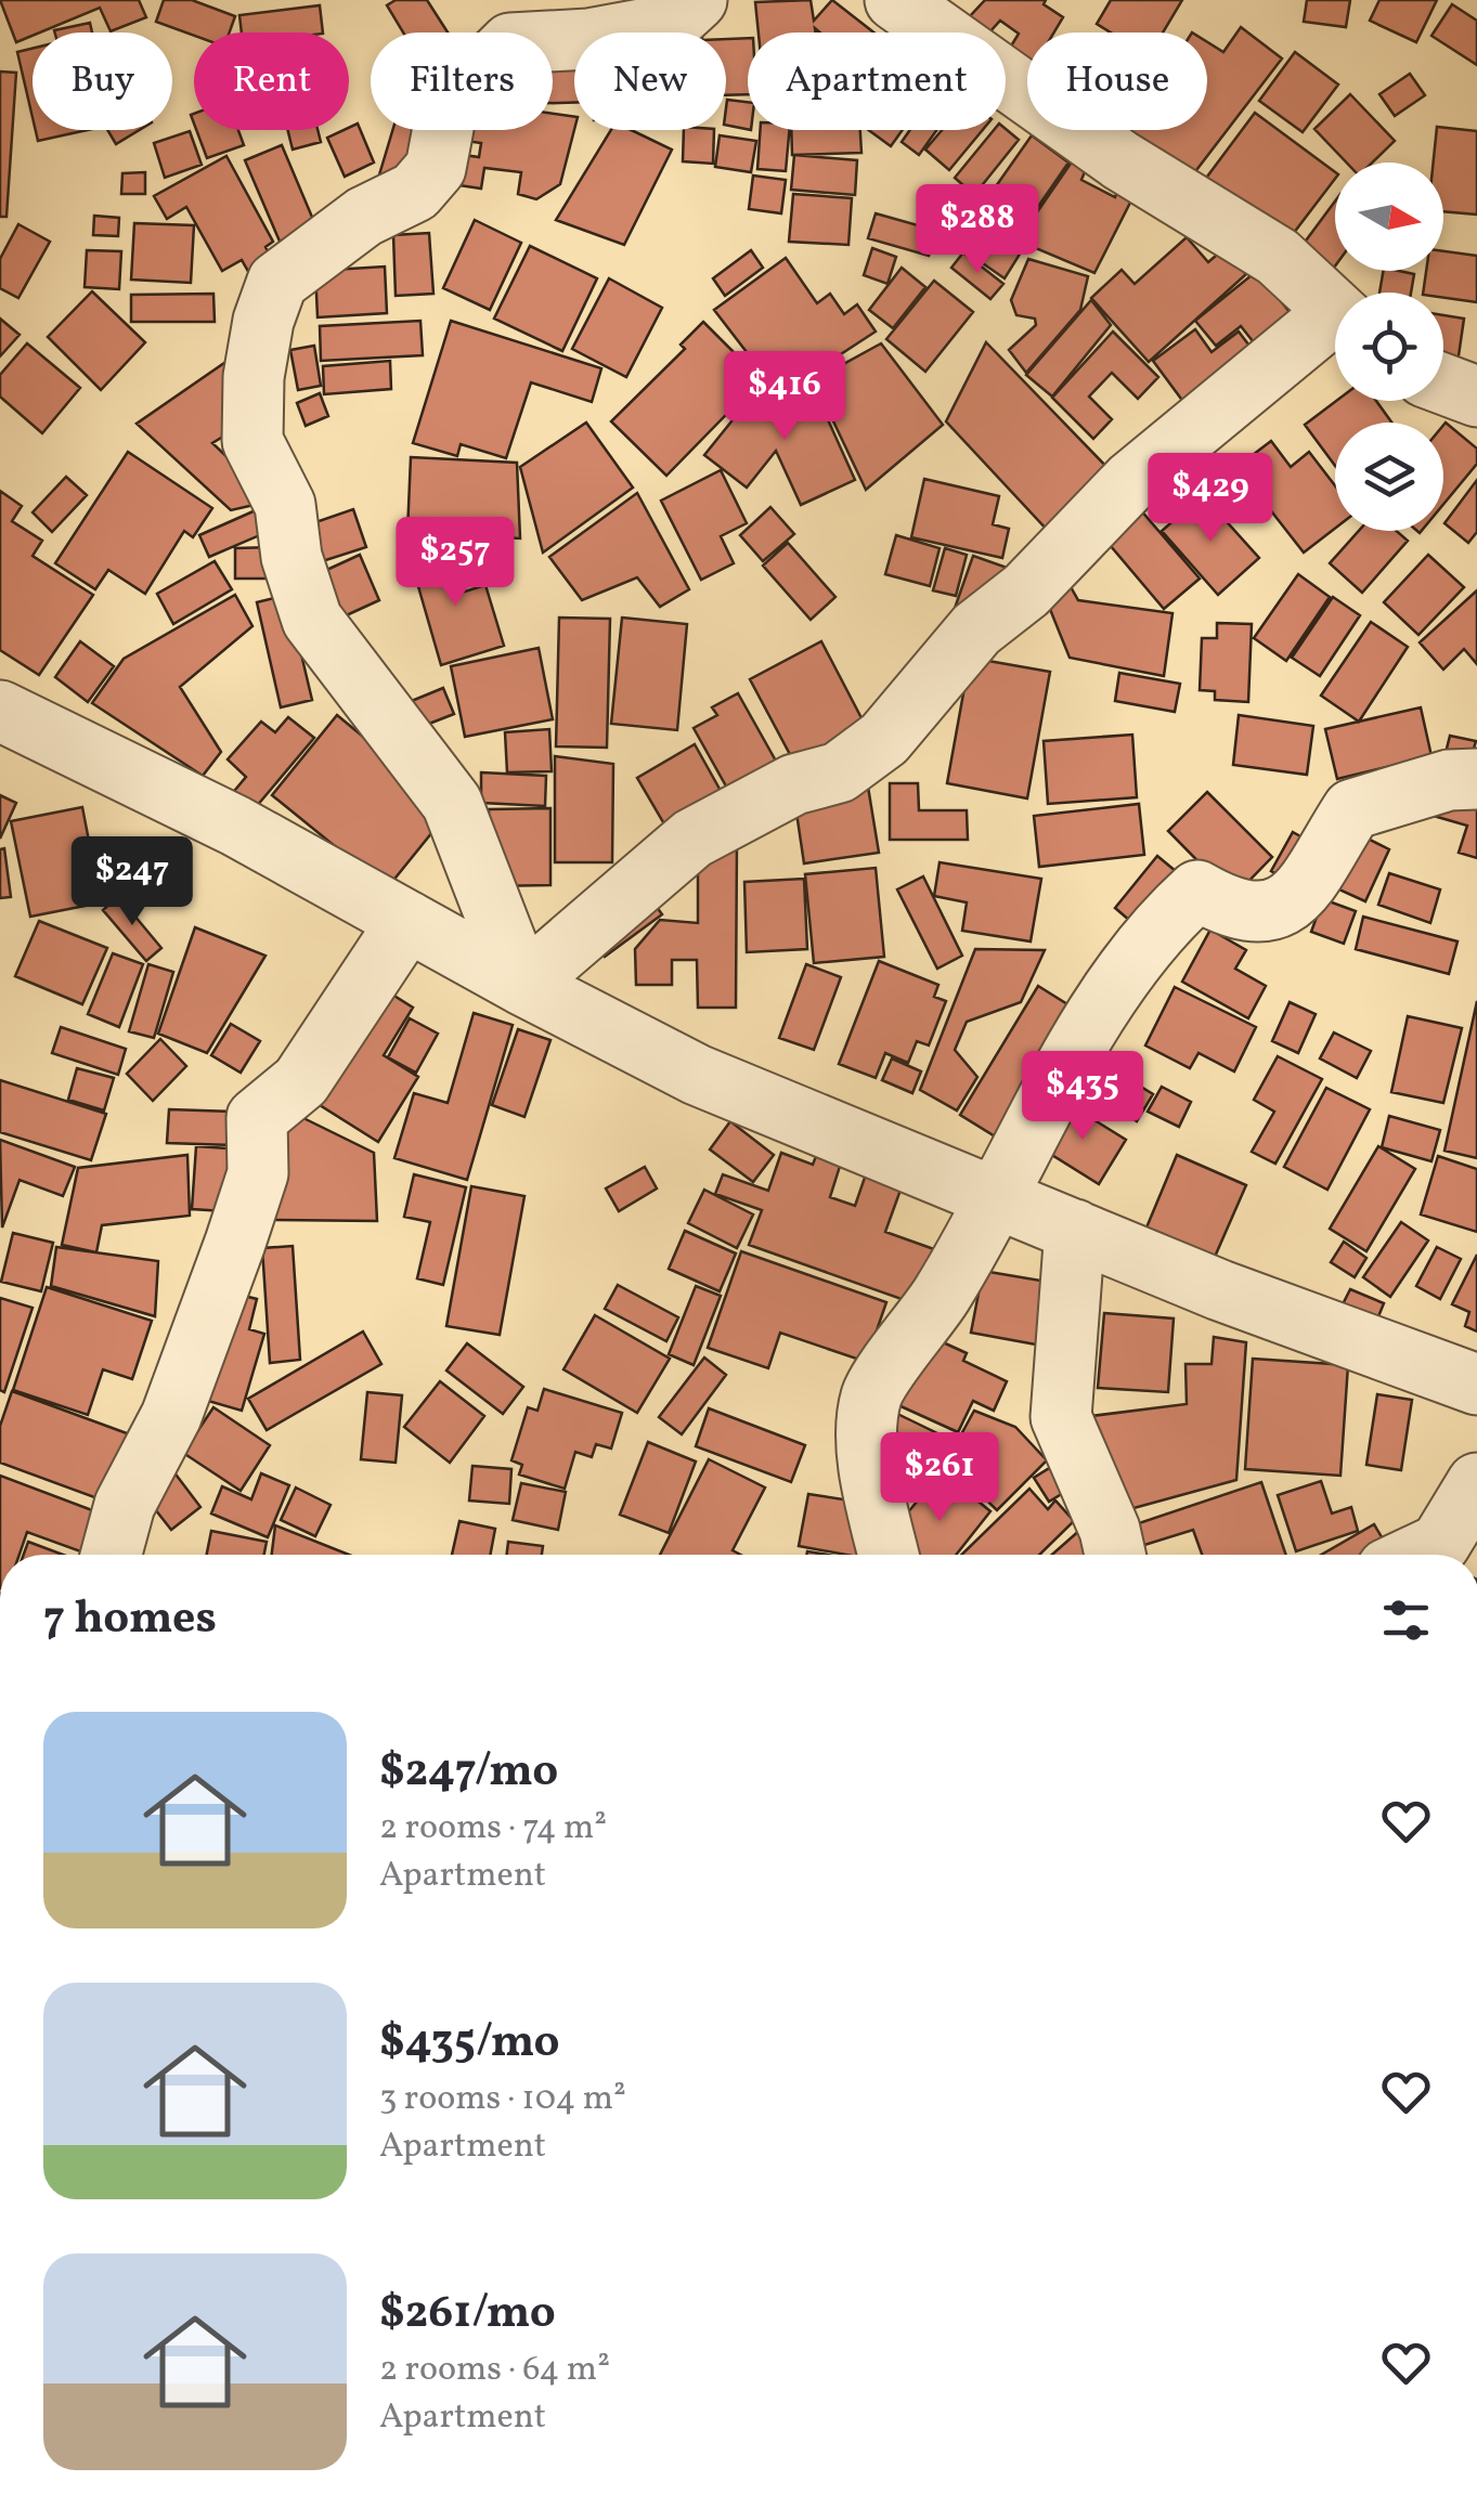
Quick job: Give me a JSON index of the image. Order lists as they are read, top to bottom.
{
  "north": "right",
  "page": {
    "chip": [
      "Buy",
      "Rent",
      "Filters",
      "New",
      "Apartment",
      "House"
    ],
    "price": [
      "$288",
      "$416",
      "$429",
      "$257",
      "$247",
      "$435",
      "$261"
    ],
    "heading": "7 homes",
    "list": [
      {
        "name": "$247/mo",
        "note": "2 rooms · 74 m² · Apartment"
      },
      {
        "name": "$435/mo",
        "note": "3 rooms · 104 m² · Apartment"
      },
      {
        "name": "$261/mo",
        "note": "2 rooms · 64 m² · Apartment"
      }
    ]
  }
}
